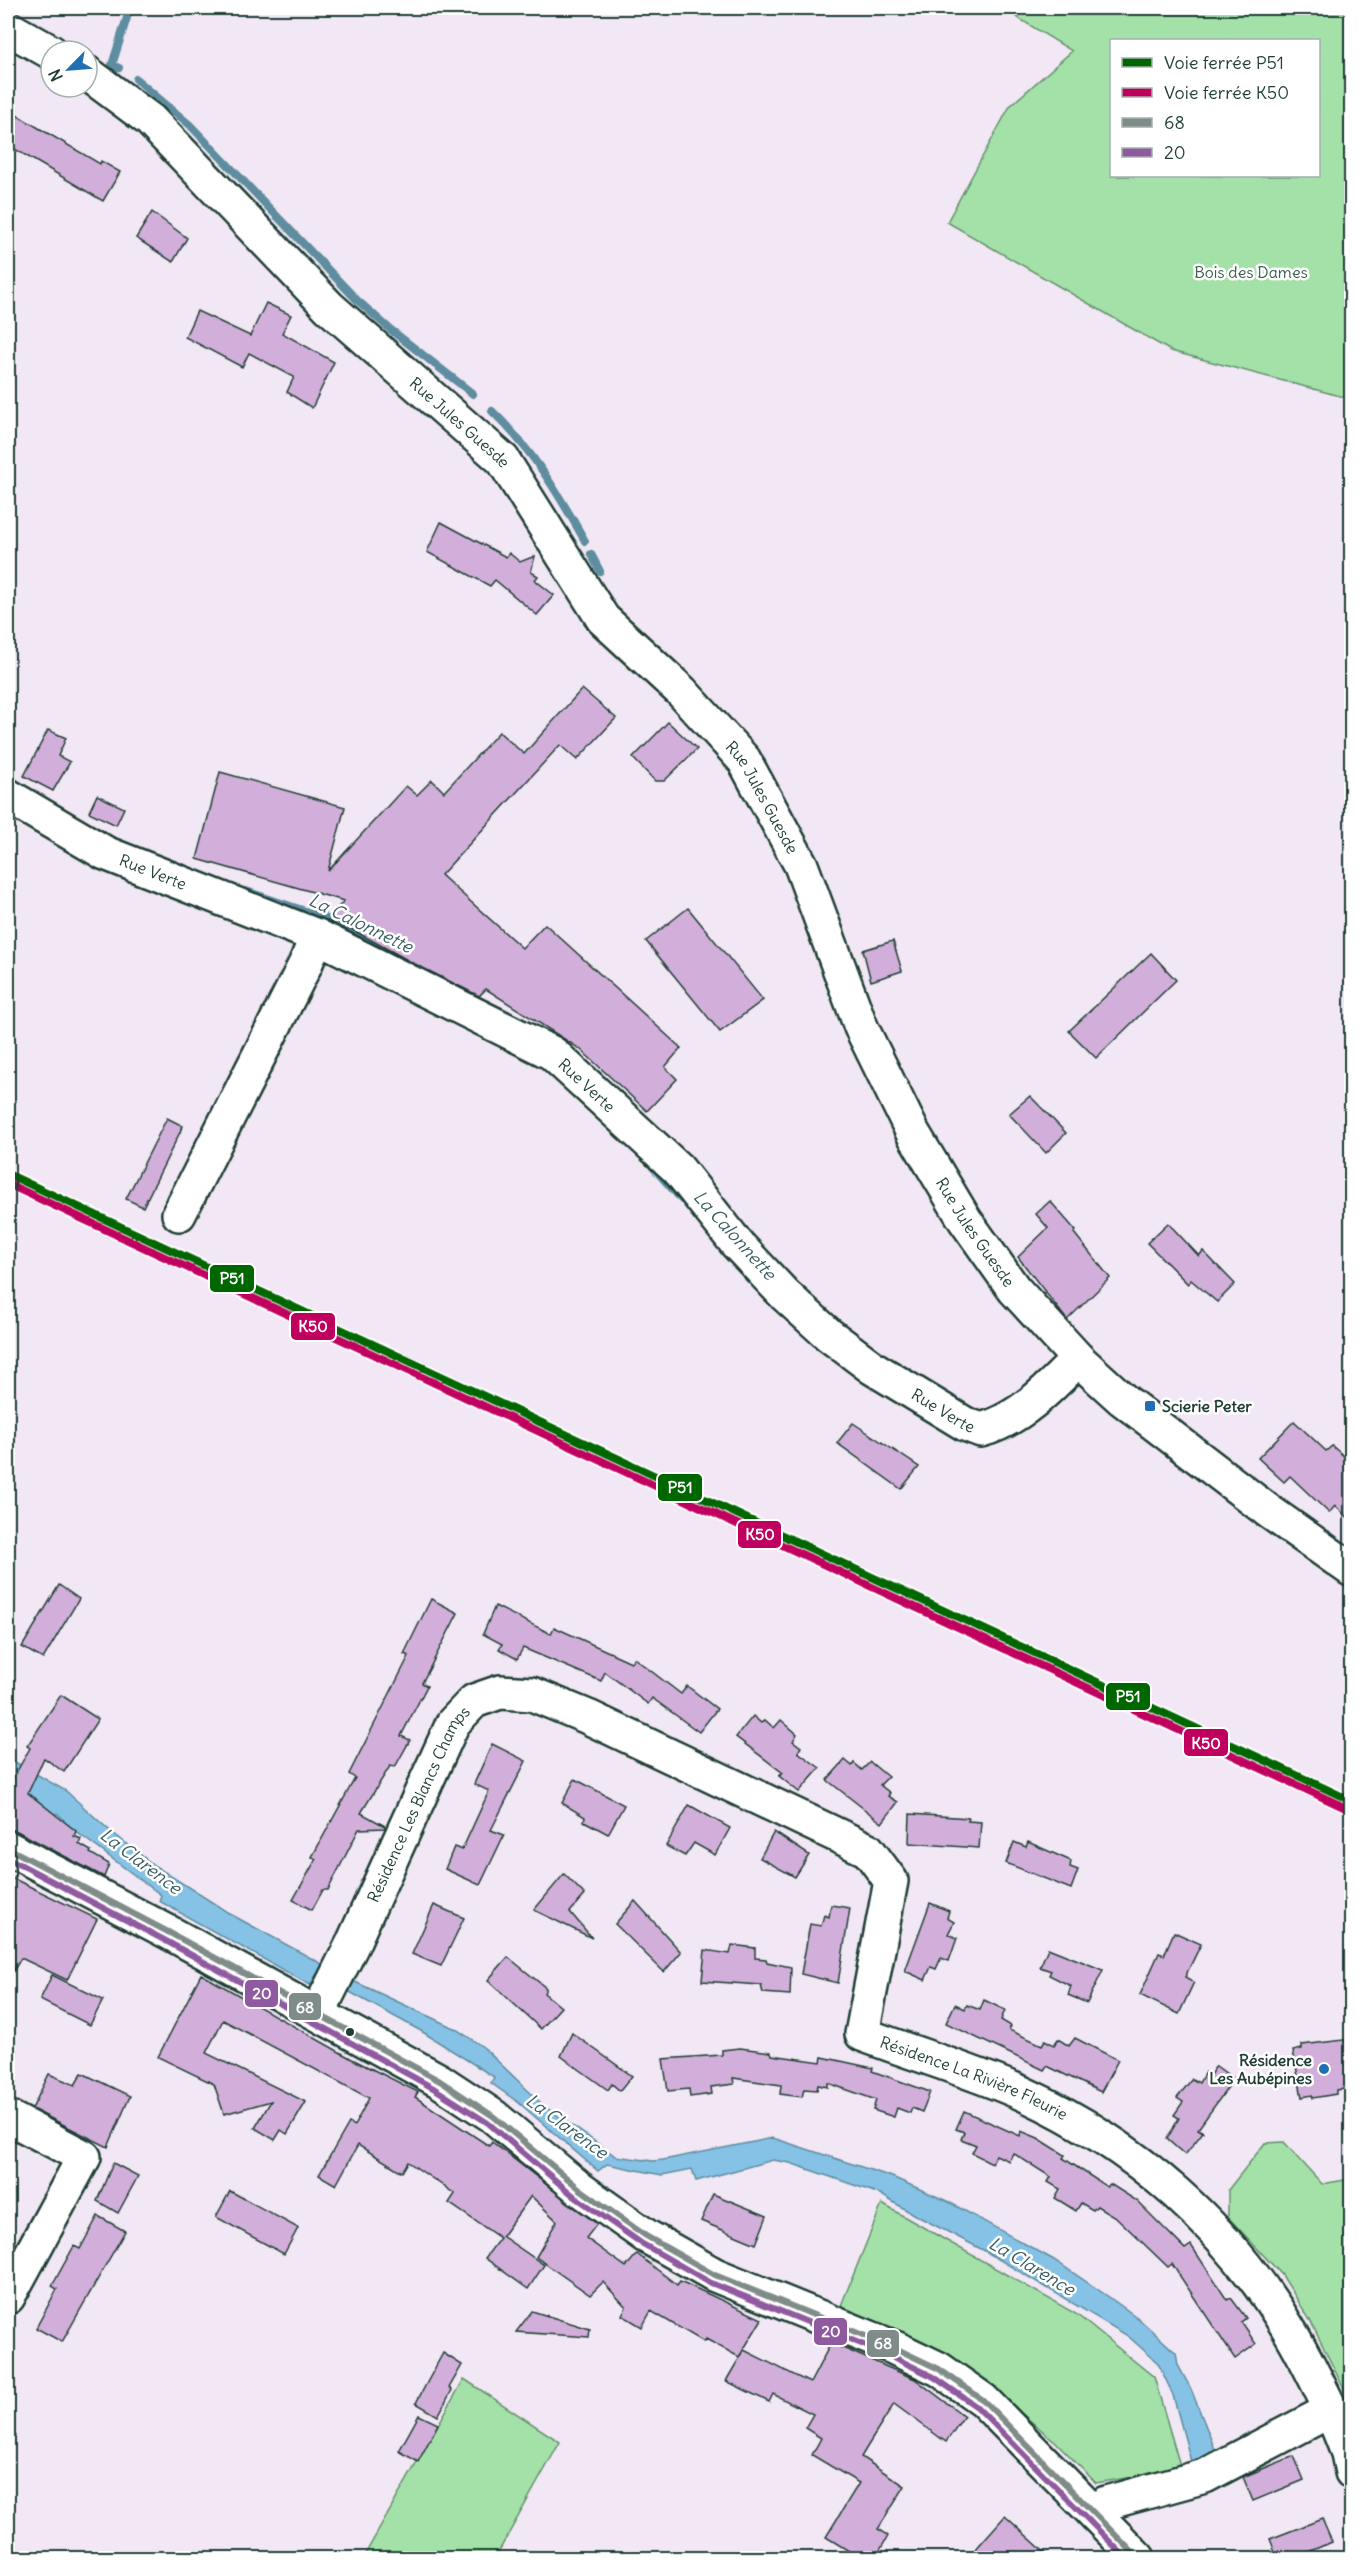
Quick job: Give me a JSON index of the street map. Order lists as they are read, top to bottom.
{
  "streets": {
    "street": [
      "Rue Jules Guesde",
      "Rue Verte",
      "Résidence Les Blancs Champs",
      "Résidence La Rivière Fleurie"
    ]
  },
  "crossings": [
    ["Rue Jules Guesde", "Rue Verte"],
    ["Résidence Les Blancs Champs", "Résidence La Rivière Fleurie"]
  ],
  "water": ["La Calonnette", "La Clarence"],
  "parks": ["Bois des Dames"],
  "places": {
    "transit": ["Scierie Peter"],
    "other": ["Résidence Les Aubépines"]
  },
  "lines": [
    "rail line P51",
    "rail line K50",
    "transit line 68",
    "transit line 20"
  ],
  "legend": [
    "Voie ferrée P51",
    "Voie ferrée K50",
    "68",
    "20"
  ],
  "north": "bottom left"
}
